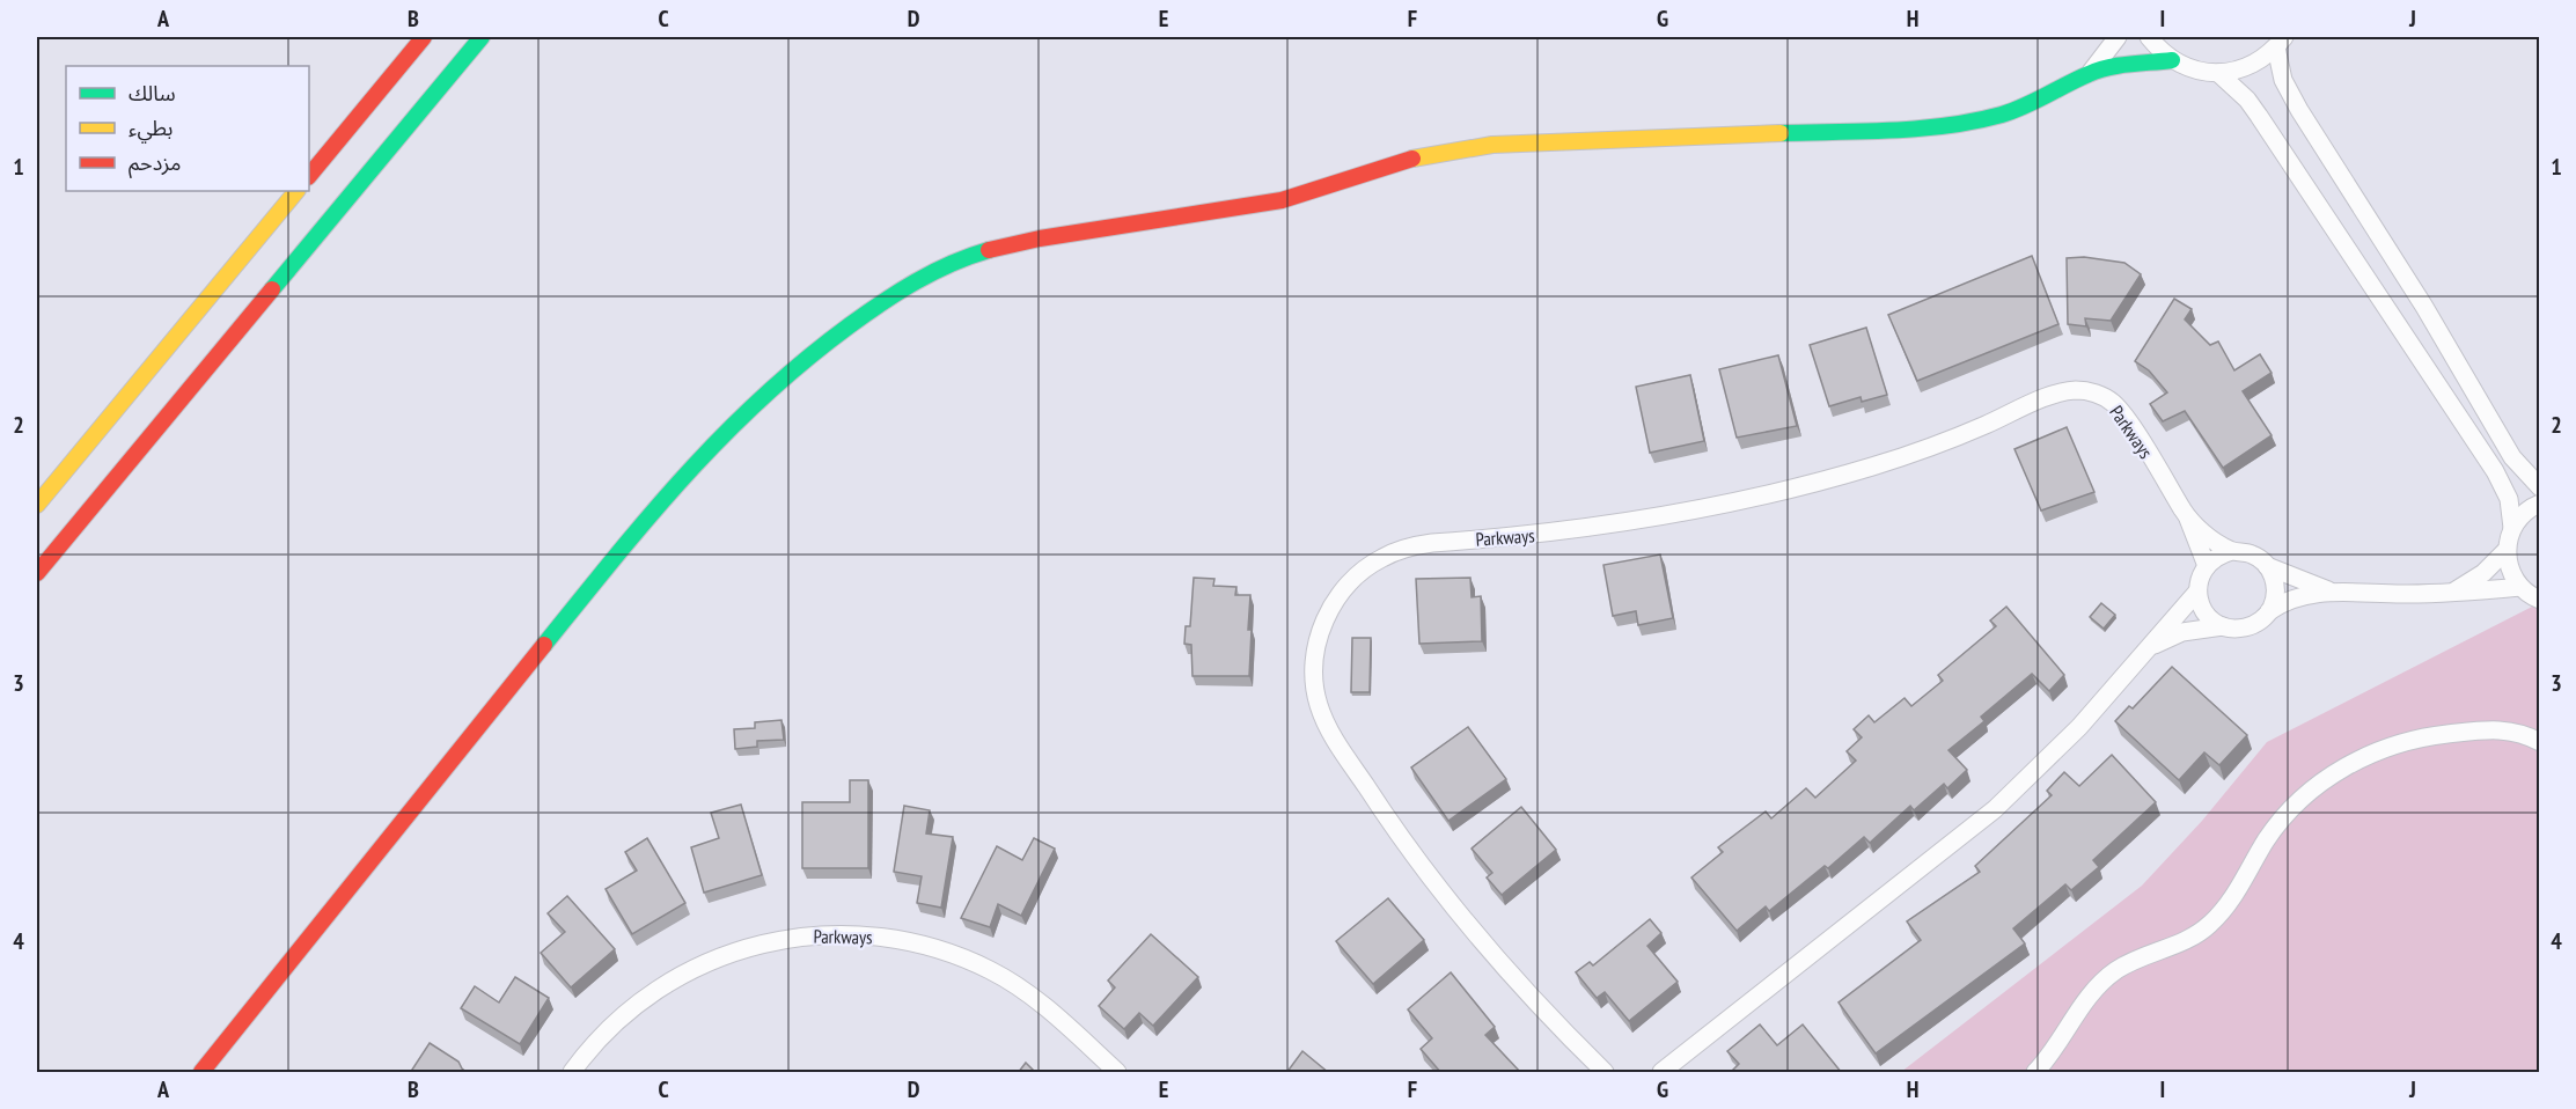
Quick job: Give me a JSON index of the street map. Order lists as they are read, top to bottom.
{
  "streets": {
    "street": ["Parkways"]
  },
  "legend": ["سالك", "بطيء", "مزدحم"],
  "grid": {
    "columns": [
      "A",
      "B",
      "C",
      "D",
      "E",
      "F",
      "G",
      "H",
      "I",
      "J"
    ],
    "rows": [
      "1",
      "2",
      "3",
      "4"
    ]
  }
}
